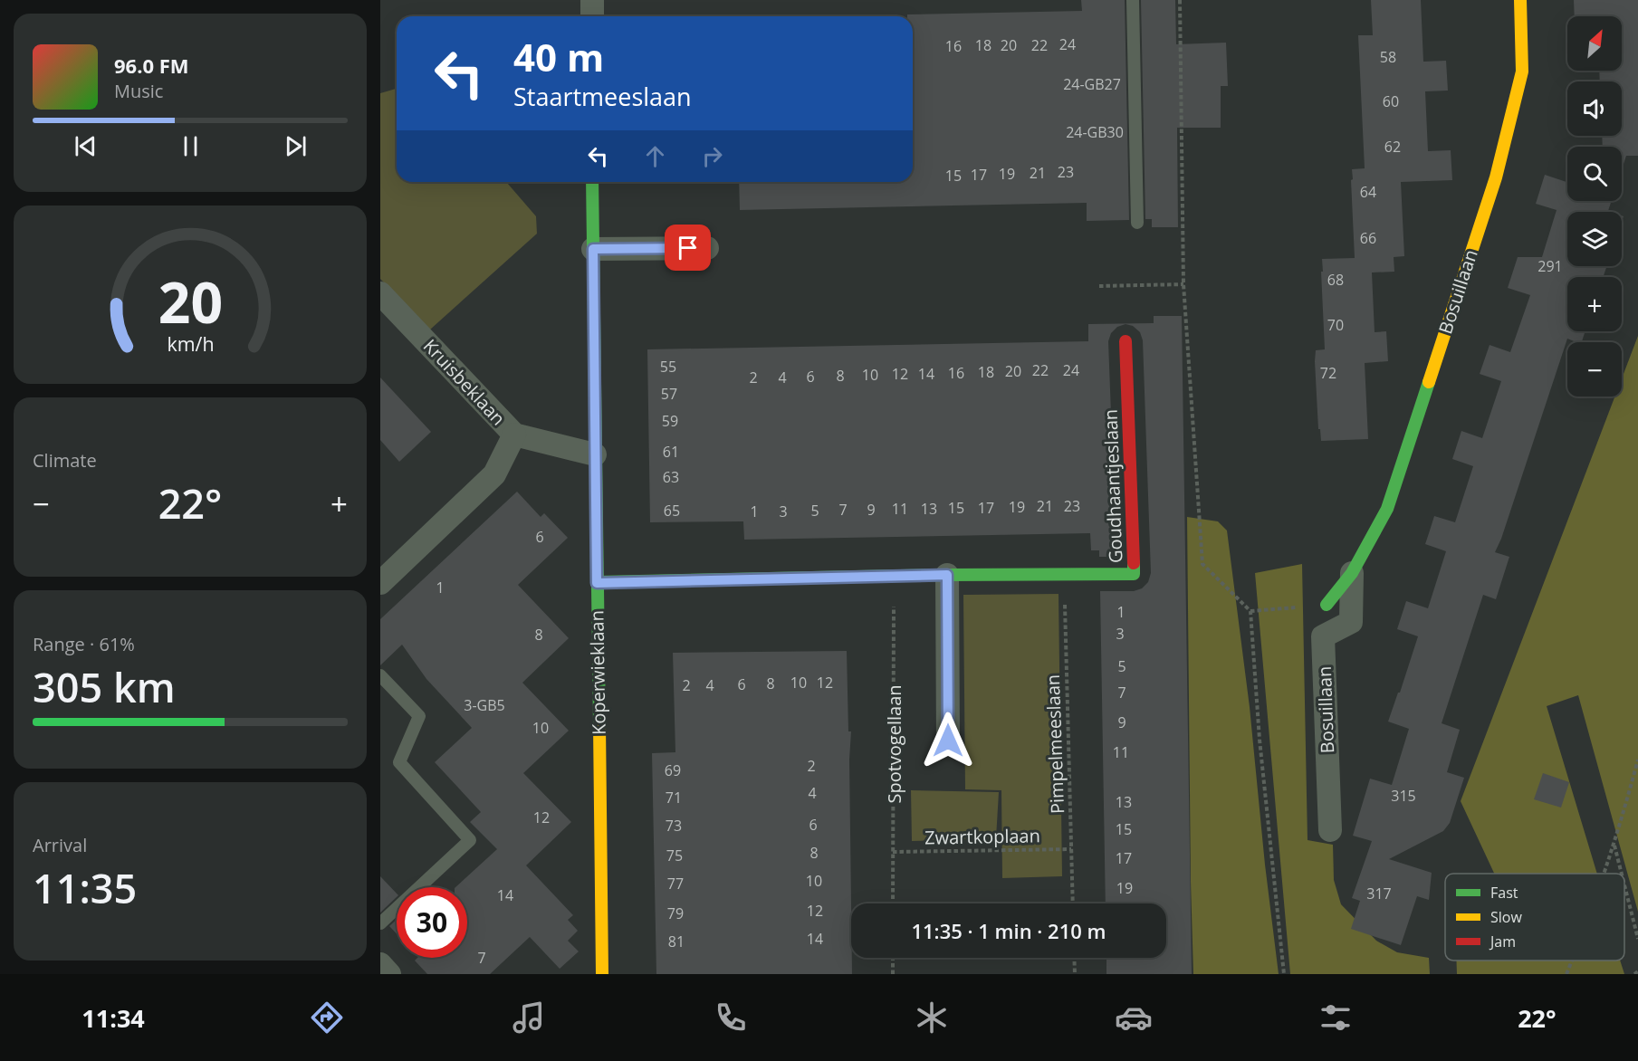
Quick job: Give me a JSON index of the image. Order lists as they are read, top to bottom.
{
  "streets": {
    "street": [
      "Bosuillaan",
      "Kruisbeklaan",
      "Goudhaantjeslaan",
      "Koperwieklaan"
    ],
    "path": ["Spotvogellaan", "Pimpelmeeslaan", "Zwartkoplaan"]
  },
  "crossings": [
    ["Kruisbeklaan", "Koperwieklaan"],
    ["Goudhaantjeslaan", "Koperwieklaan"],
    ["Goudhaantjeslaan", "Spotvogellaan"],
    ["Goudhaantjeslaan", "Pimpelmeeslaan"],
    ["Spotvogellaan", "Zwartkoplaan"],
    ["Pimpelmeeslaan", "Zwartkoplaan"]
  ],
  "house_numbers": [
    "24",
    "18",
    "20",
    "22",
    "16",
    "58",
    "24-GB27",
    "60",
    "24-GB30",
    "62",
    "23",
    "21",
    "19",
    "17",
    "15",
    "64",
    "66",
    "291",
    "68",
    "70",
    "55",
    "22",
    "24",
    "20",
    "18",
    "16",
    "72",
    "12",
    "14",
    "10",
    "8",
    "6",
    "2",
    "4",
    "57",
    "59",
    "61",
    "63",
    "21",
    "23",
    "19",
    "15",
    "17",
    "11",
    "13",
    "7",
    "9",
    "65",
    "5",
    "1",
    "3",
    "6",
    "1",
    "1",
    "3",
    "8",
    "5",
    "10",
    "12",
    "8",
    "6",
    "2",
    "4",
    "7",
    "3-GB5",
    "9",
    "10",
    "11",
    "2",
    "69",
    "4",
    "315",
    "71",
    "13",
    "12",
    "6",
    "73",
    "15",
    "8",
    "75",
    "17",
    "10",
    "77",
    "19",
    "317",
    "14",
    "12",
    "79",
    "14",
    "81",
    "7"
  ],
  "legend": ["Fast", "Slow", "Jam"],
  "north": "top right",
  "page": {
    "map_buttons": ["+", "−"],
    "turn": ["40 m", "Staartmeeslaan"],
    "song": ["96.0 FM", "Music"],
    "tile": [
      "Climate",
      ["Range · 61%", "305 km"],
      ["Arrival", "11:35"]
    ],
    "heat": ["−", "22°", "+"],
    "limit": "30",
    "trip": "11:35 · 1 min · 210 m",
    "tabs": ["11:34", "22°"],
    "gauge": ["20", "km/h"]
  }
}
